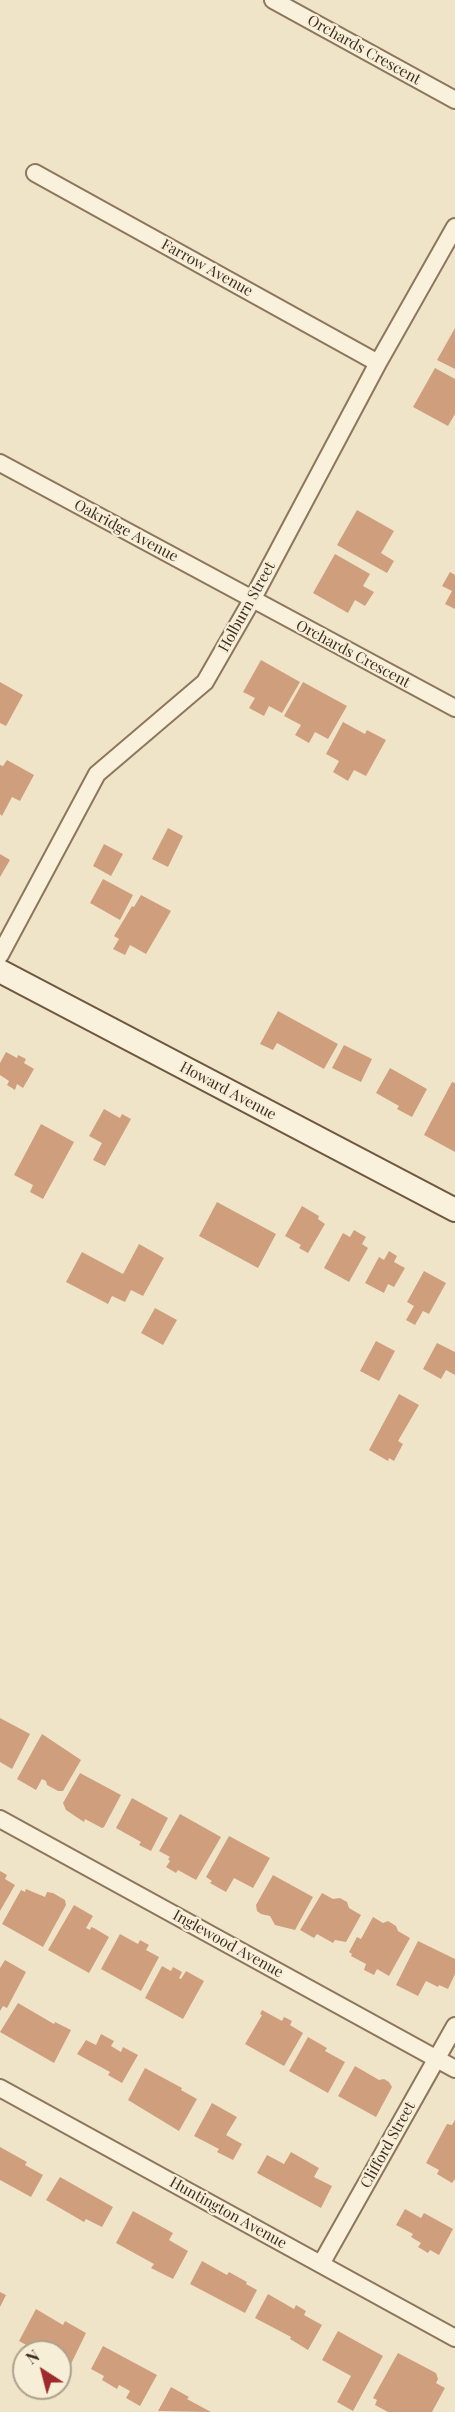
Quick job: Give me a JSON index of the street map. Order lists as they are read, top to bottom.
{
  "streets": {
    "street": [
      "Orchards Crescent",
      "Farrow Avenue",
      "Oakridge Avenue",
      "Holburn Street",
      "Howard Avenue",
      "Inglewood Avenue",
      "Clifford Street",
      "Huntington Avenue"
    ]
  },
  "crossings": [
    ["Orchards Crescent", "Oakridge Avenue"],
    ["Orchards Crescent", "Holburn Street"],
    ["Farrow Avenue", "Holburn Street"],
    ["Oakridge Avenue", "Holburn Street"],
    ["Inglewood Avenue", "Clifford Street"],
    ["Clifford Street", "Huntington Avenue"]
  ],
  "north": "top left"
}
